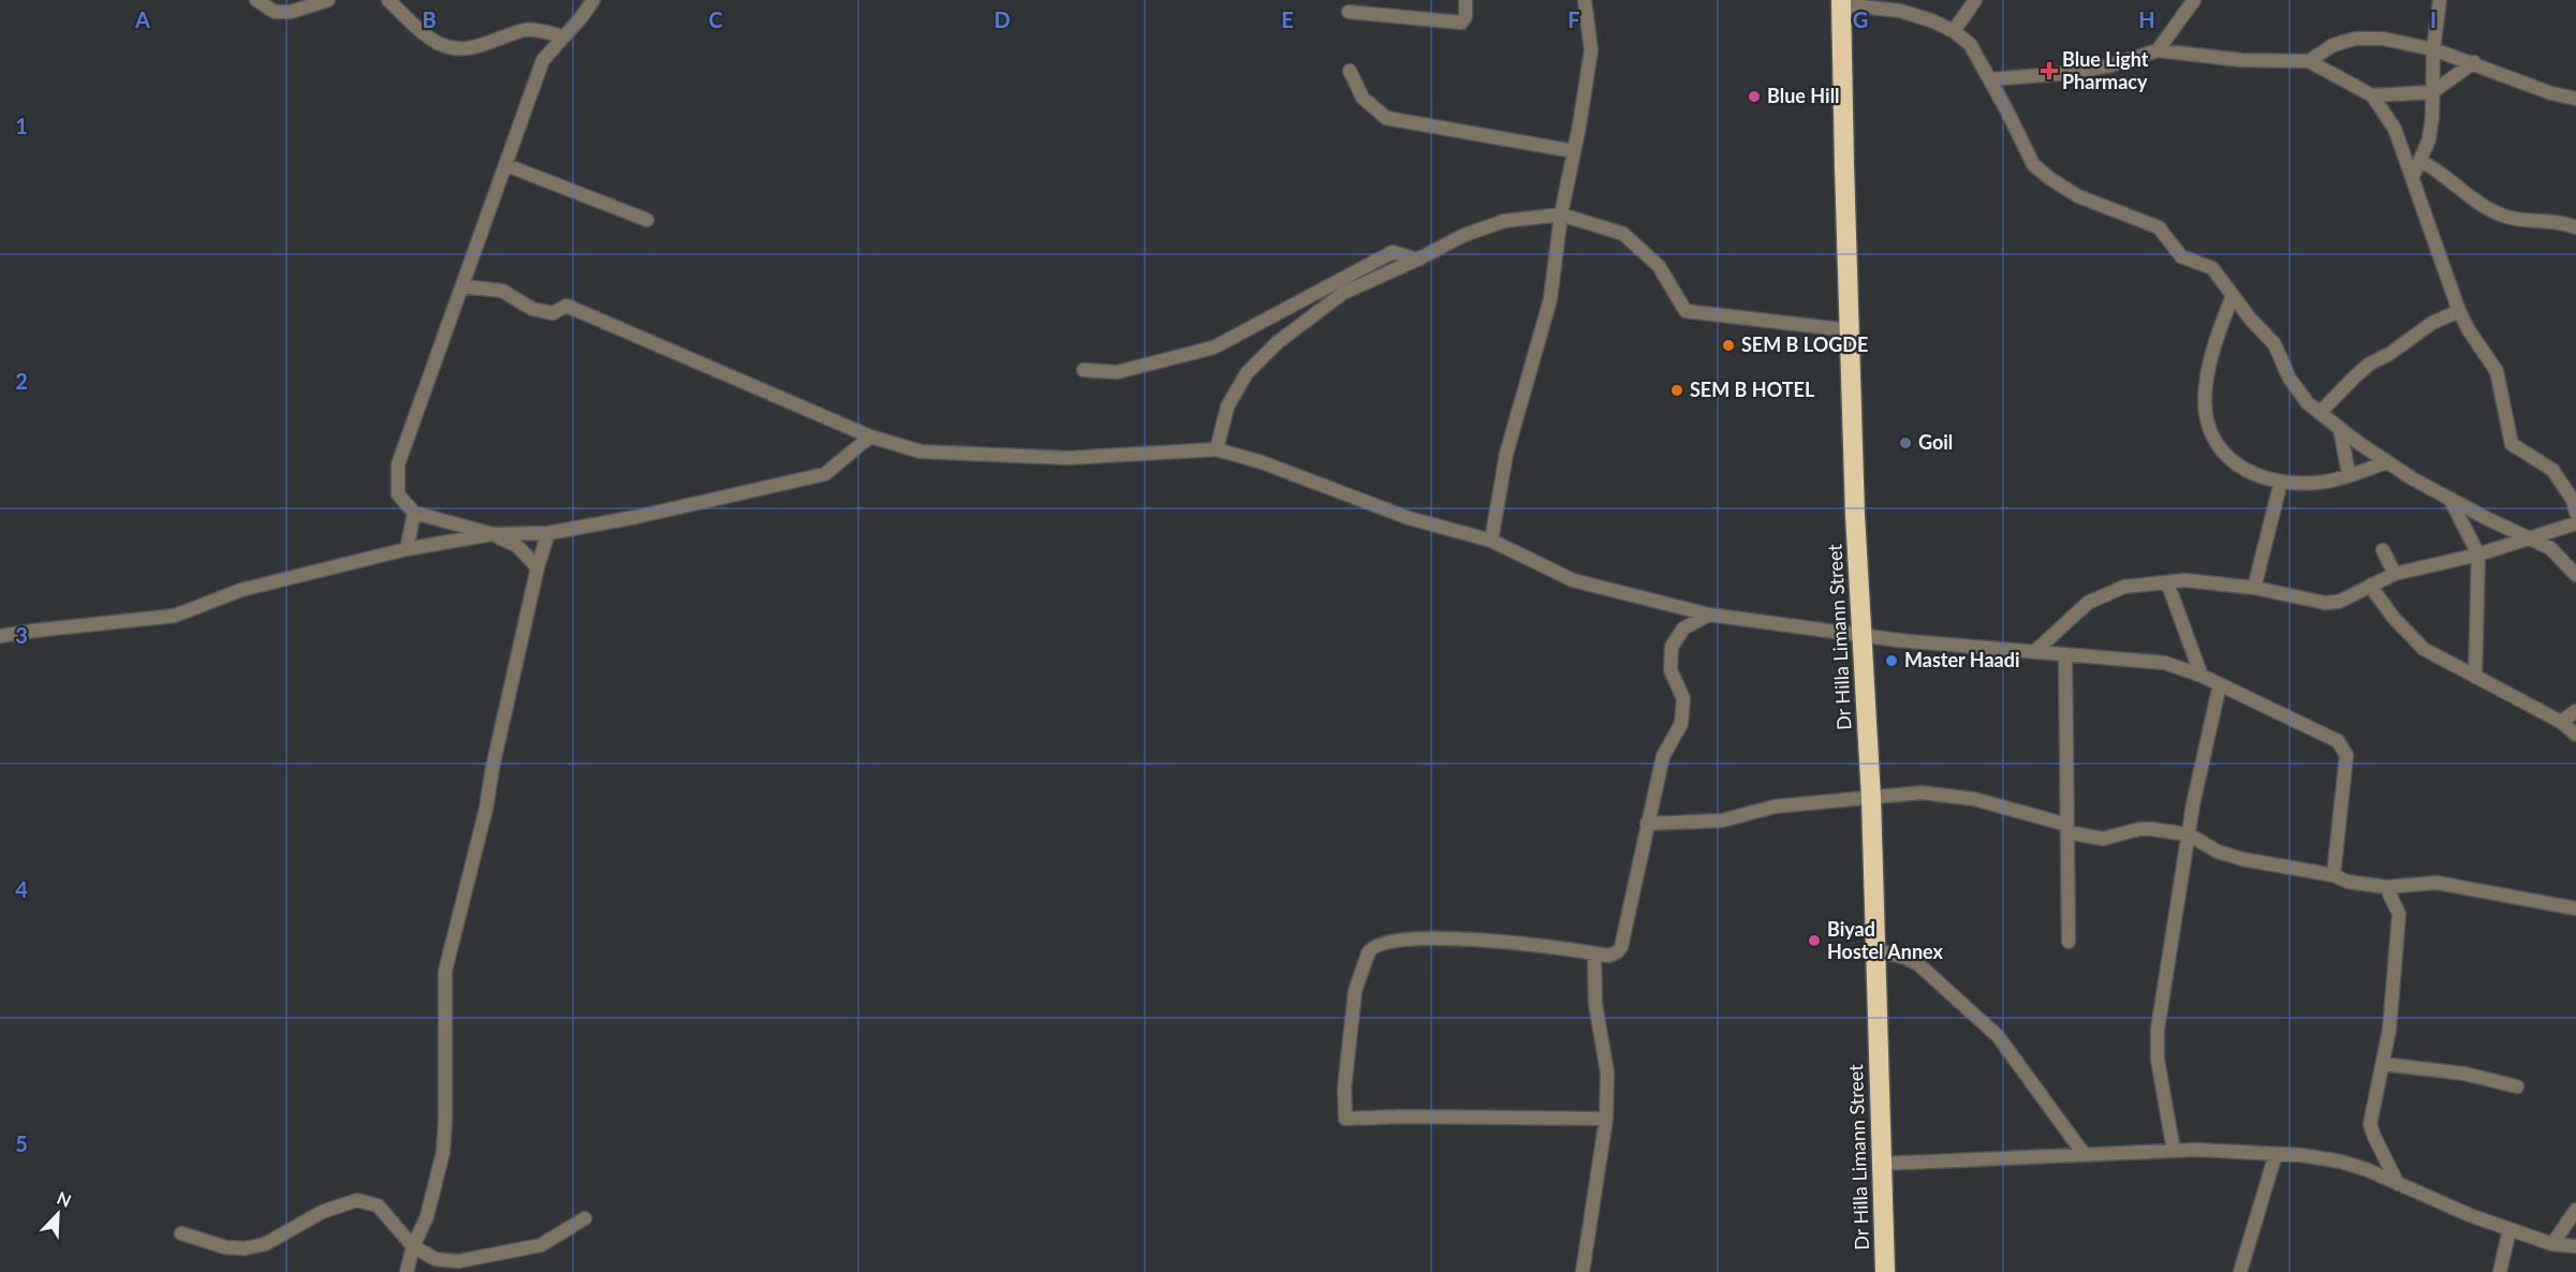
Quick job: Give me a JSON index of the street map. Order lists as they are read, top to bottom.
{
  "streets": {
    "highway": ["Dr Hilla Limann Street"]
  },
  "places": {
    "health": ["Blue Light Pharmacy"],
    "other": [
      "Blue Hill",
      "SEM B LOGDE",
      "SEM B HOTEL",
      "Goil",
      "Master Haadi",
      "Biyad Hostel Annex"
    ]
  },
  "north": "top right",
  "grid": {
    "columns": [
      "A",
      "B",
      "C",
      "D",
      "E",
      "F",
      "G",
      "H",
      "I"
    ],
    "rows": [
      "1",
      "2",
      "3",
      "4",
      "5"
    ]
  }
}
